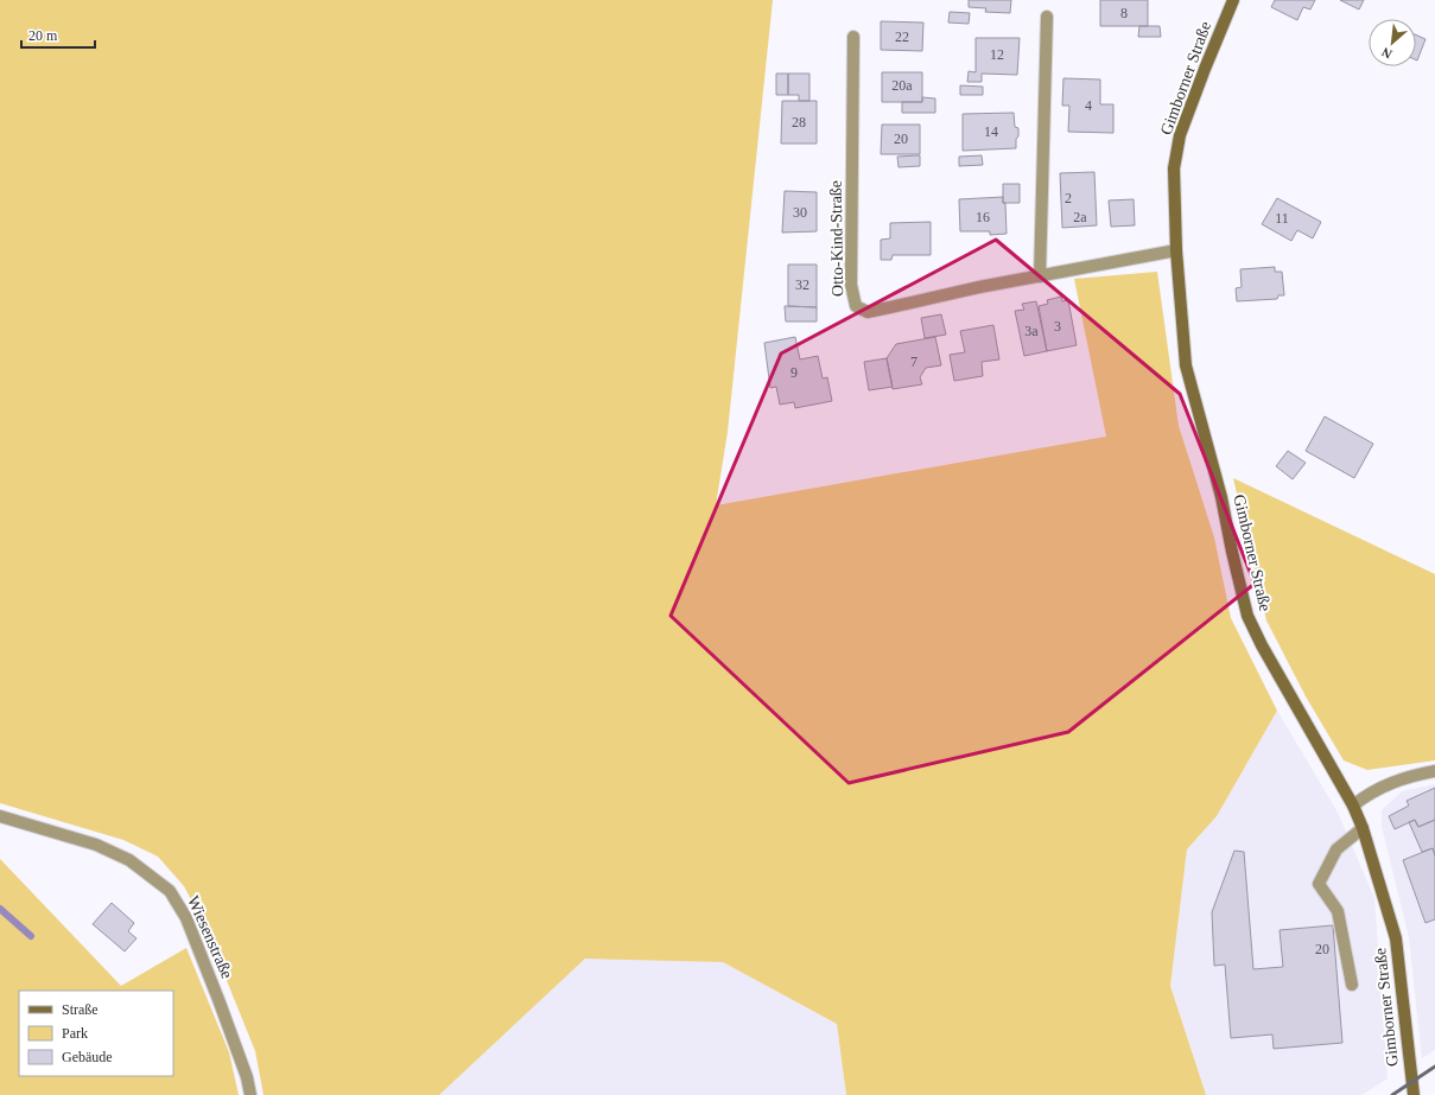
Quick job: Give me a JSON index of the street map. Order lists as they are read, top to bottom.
{
  "streets": {
    "street": ["Gimborner Straße", "Otto-Kind-Straße", "Wiesenstraße"]
  },
  "crossings": [
    ["Gimborner Straße", "Otto-Kind-Straße"]
  ],
  "house_numbers": [
    "8",
    "22",
    "12",
    "20a",
    "4",
    "28",
    "14",
    "20",
    "2",
    "30",
    "16",
    "2a",
    "11",
    "32",
    "3",
    "3a",
    "7",
    "9",
    "20"
  ],
  "legend": ["Straße", "Park", "Gebäude"],
  "scale_bar": "20 m",
  "north": "bottom left"
}
